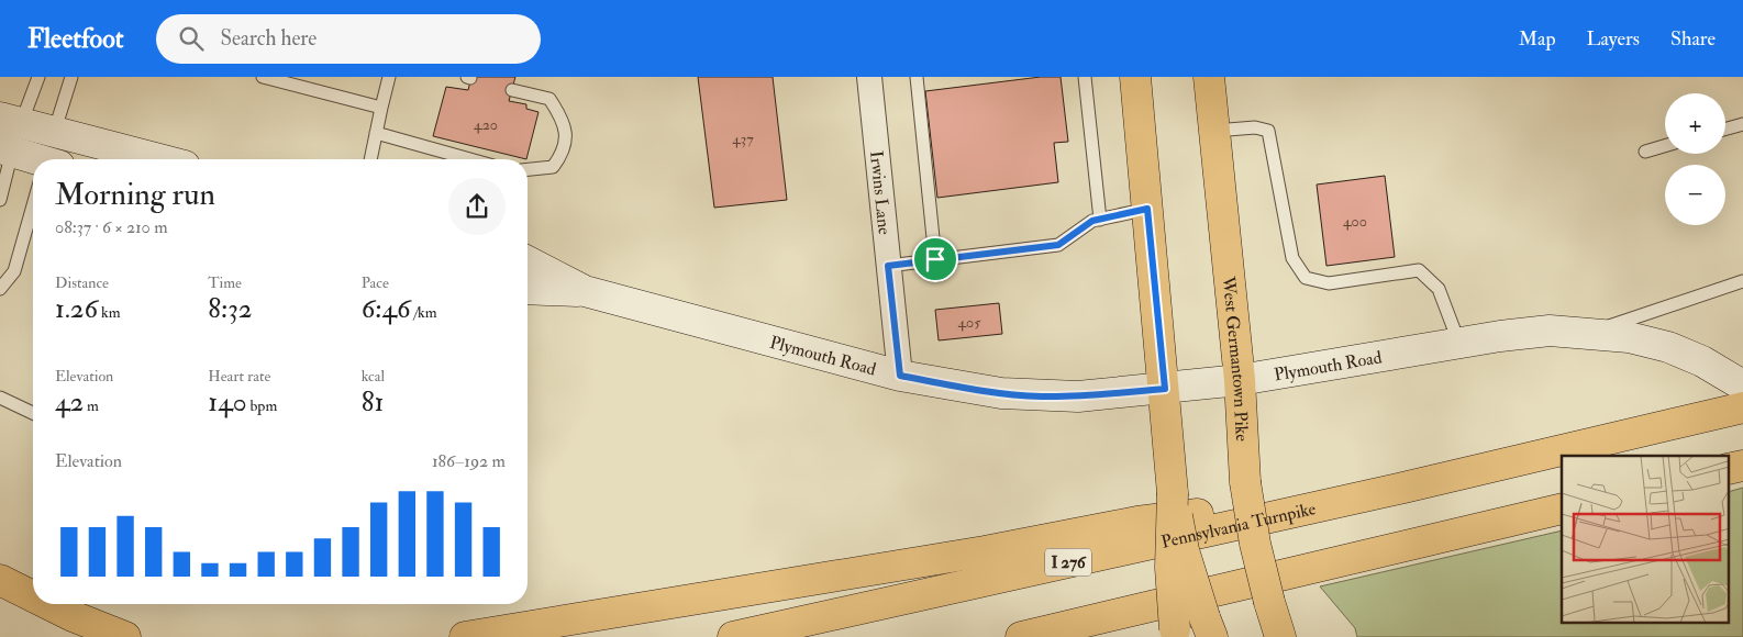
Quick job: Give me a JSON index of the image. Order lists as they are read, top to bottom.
{
  "streets": {
    "main road": [
      "Plymouth Road",
      "West Germantown Pike",
      "Pennsylvania Turnpike",
      "I 276"
    ],
    "street": ["Irwins Lane"]
  },
  "crossings": [
    ["Irwins Lane", "Plymouth Road"],
    ["Plymouth Road", "West Germantown Pike"]
  ],
  "house_numbers": [
    "420",
    "437",
    "400",
    "405"
  ],
  "page": {
    "header": "Fleetfoot",
    "search": "Search here",
    "nav": ["Map", "Layers", "Share"],
    "map_buttons": ["+", "−"],
    "heading": ["Morning run", "08:37 · 6 × 210 m"],
    "stats": [
      ["Distance", "1.26 km"],
      ["Time", "8:32"],
      ["Pace", "6:46 /km"],
      ["Elevation", "42 m"],
      ["Heart rate", "140 bpm"],
      ["kcal", "81"]
    ],
    "chart": ["Elevation", "186–192 m"]
  }
}
